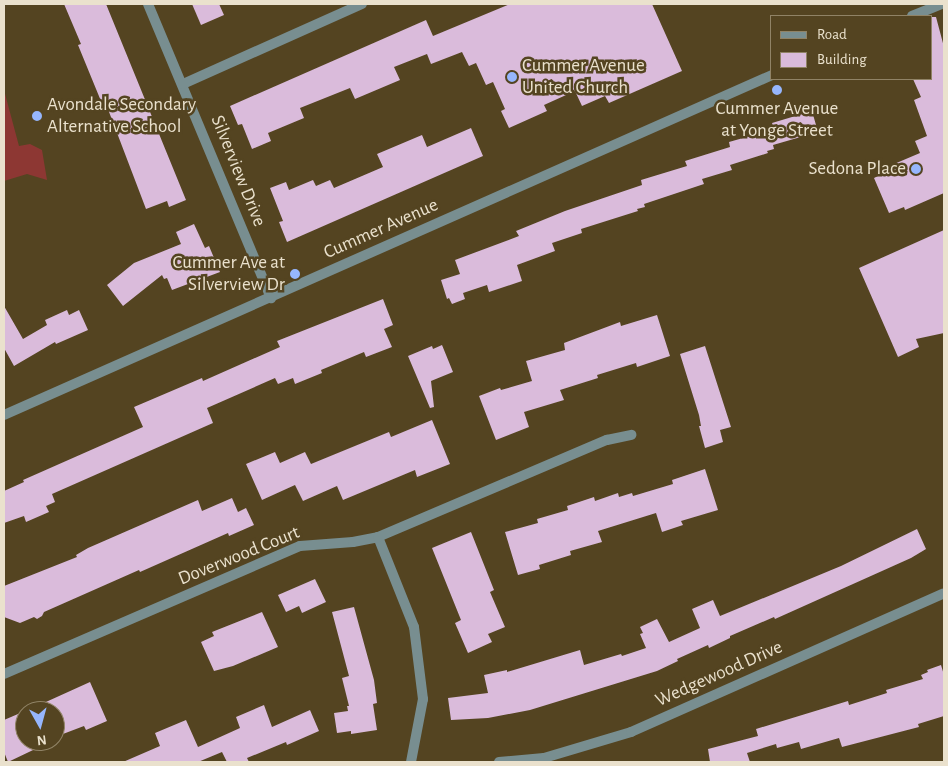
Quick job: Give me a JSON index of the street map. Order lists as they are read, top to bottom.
{
  "streets": {
    "street": [
      "Silverview Drive",
      "Cummer Avenue",
      "Doverwood Court",
      "Wedgewood Drive"
    ]
  },
  "crossings": [
    ["Silverview Drive", "Cummer Avenue"]
  ],
  "places": [
    "Cummer Avenue United Church",
    "Cummer Avenue at Yonge Street",
    "Avondale Secondary Alternative School",
    "Sedona Place",
    "Cummer Ave at Silverview Dr"
  ],
  "legend": ["Road", "Building"],
  "north": "bottom"
}
